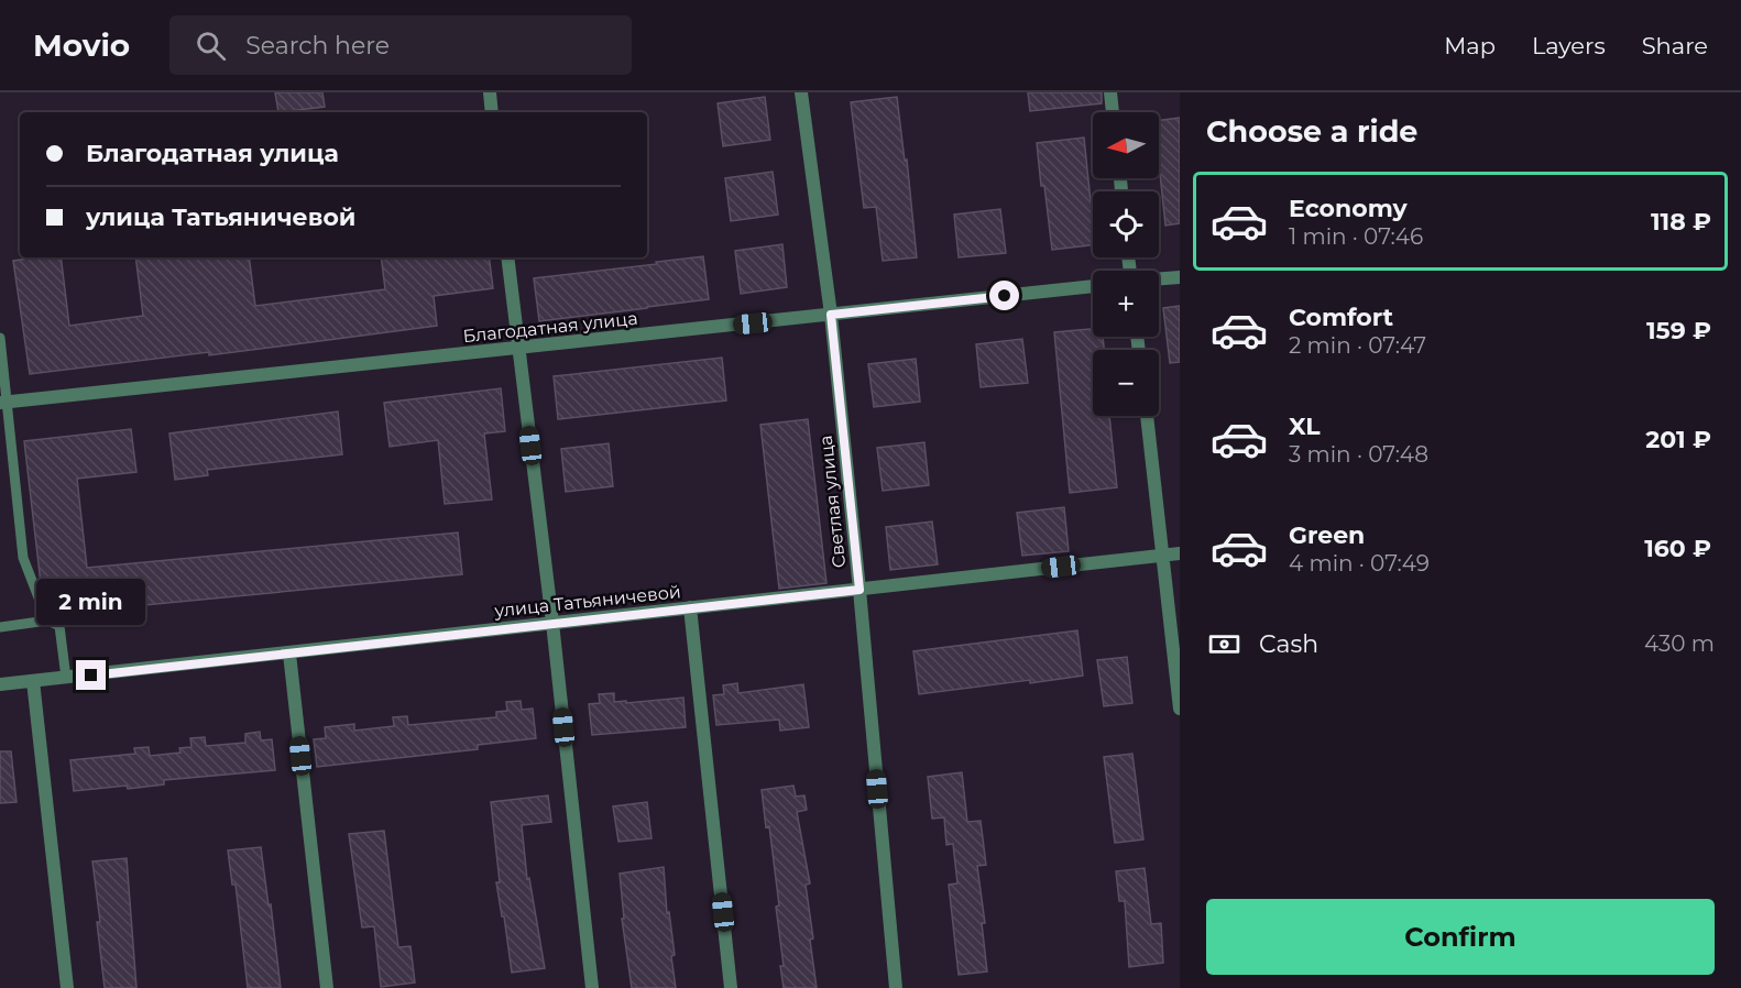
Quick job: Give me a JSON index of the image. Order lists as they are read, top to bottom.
{
  "streets": {
    "street": ["Благодатная улица", "Светлая улица", "улица Татьяничевой"]
  },
  "crossings": [
    ["Благодатная улица", "Светлая улица"],
    ["Светлая улица", "улица Татьяничевой"]
  ],
  "north": "left",
  "page": {
    "header": "Movio",
    "search": "Search here",
    "nav": ["Map", "Layers", "Share"],
    "heading": "Choose a ride",
    "map_buttons": ["+", "−"],
    "banner": ["Благодатная улица", "улица Татьяничевой"],
    "list": [
      {
        "name": "Economy",
        "note": "1 min · 07:46",
        "value": "118 ₽"
      },
      {
        "name": "Comfort",
        "note": "2 min · 07:47",
        "value": "159 ₽"
      },
      {
        "name": "XL",
        "note": "3 min · 07:48",
        "value": "201 ₽"
      },
      {
        "name": "Green",
        "note": "4 min · 07:49",
        "value": "160 ₽"
      }
    ],
    "bubble": "2 min",
    "pay": ["Cash", "430 m"],
    "buttons": "Confirm"
  }
}
